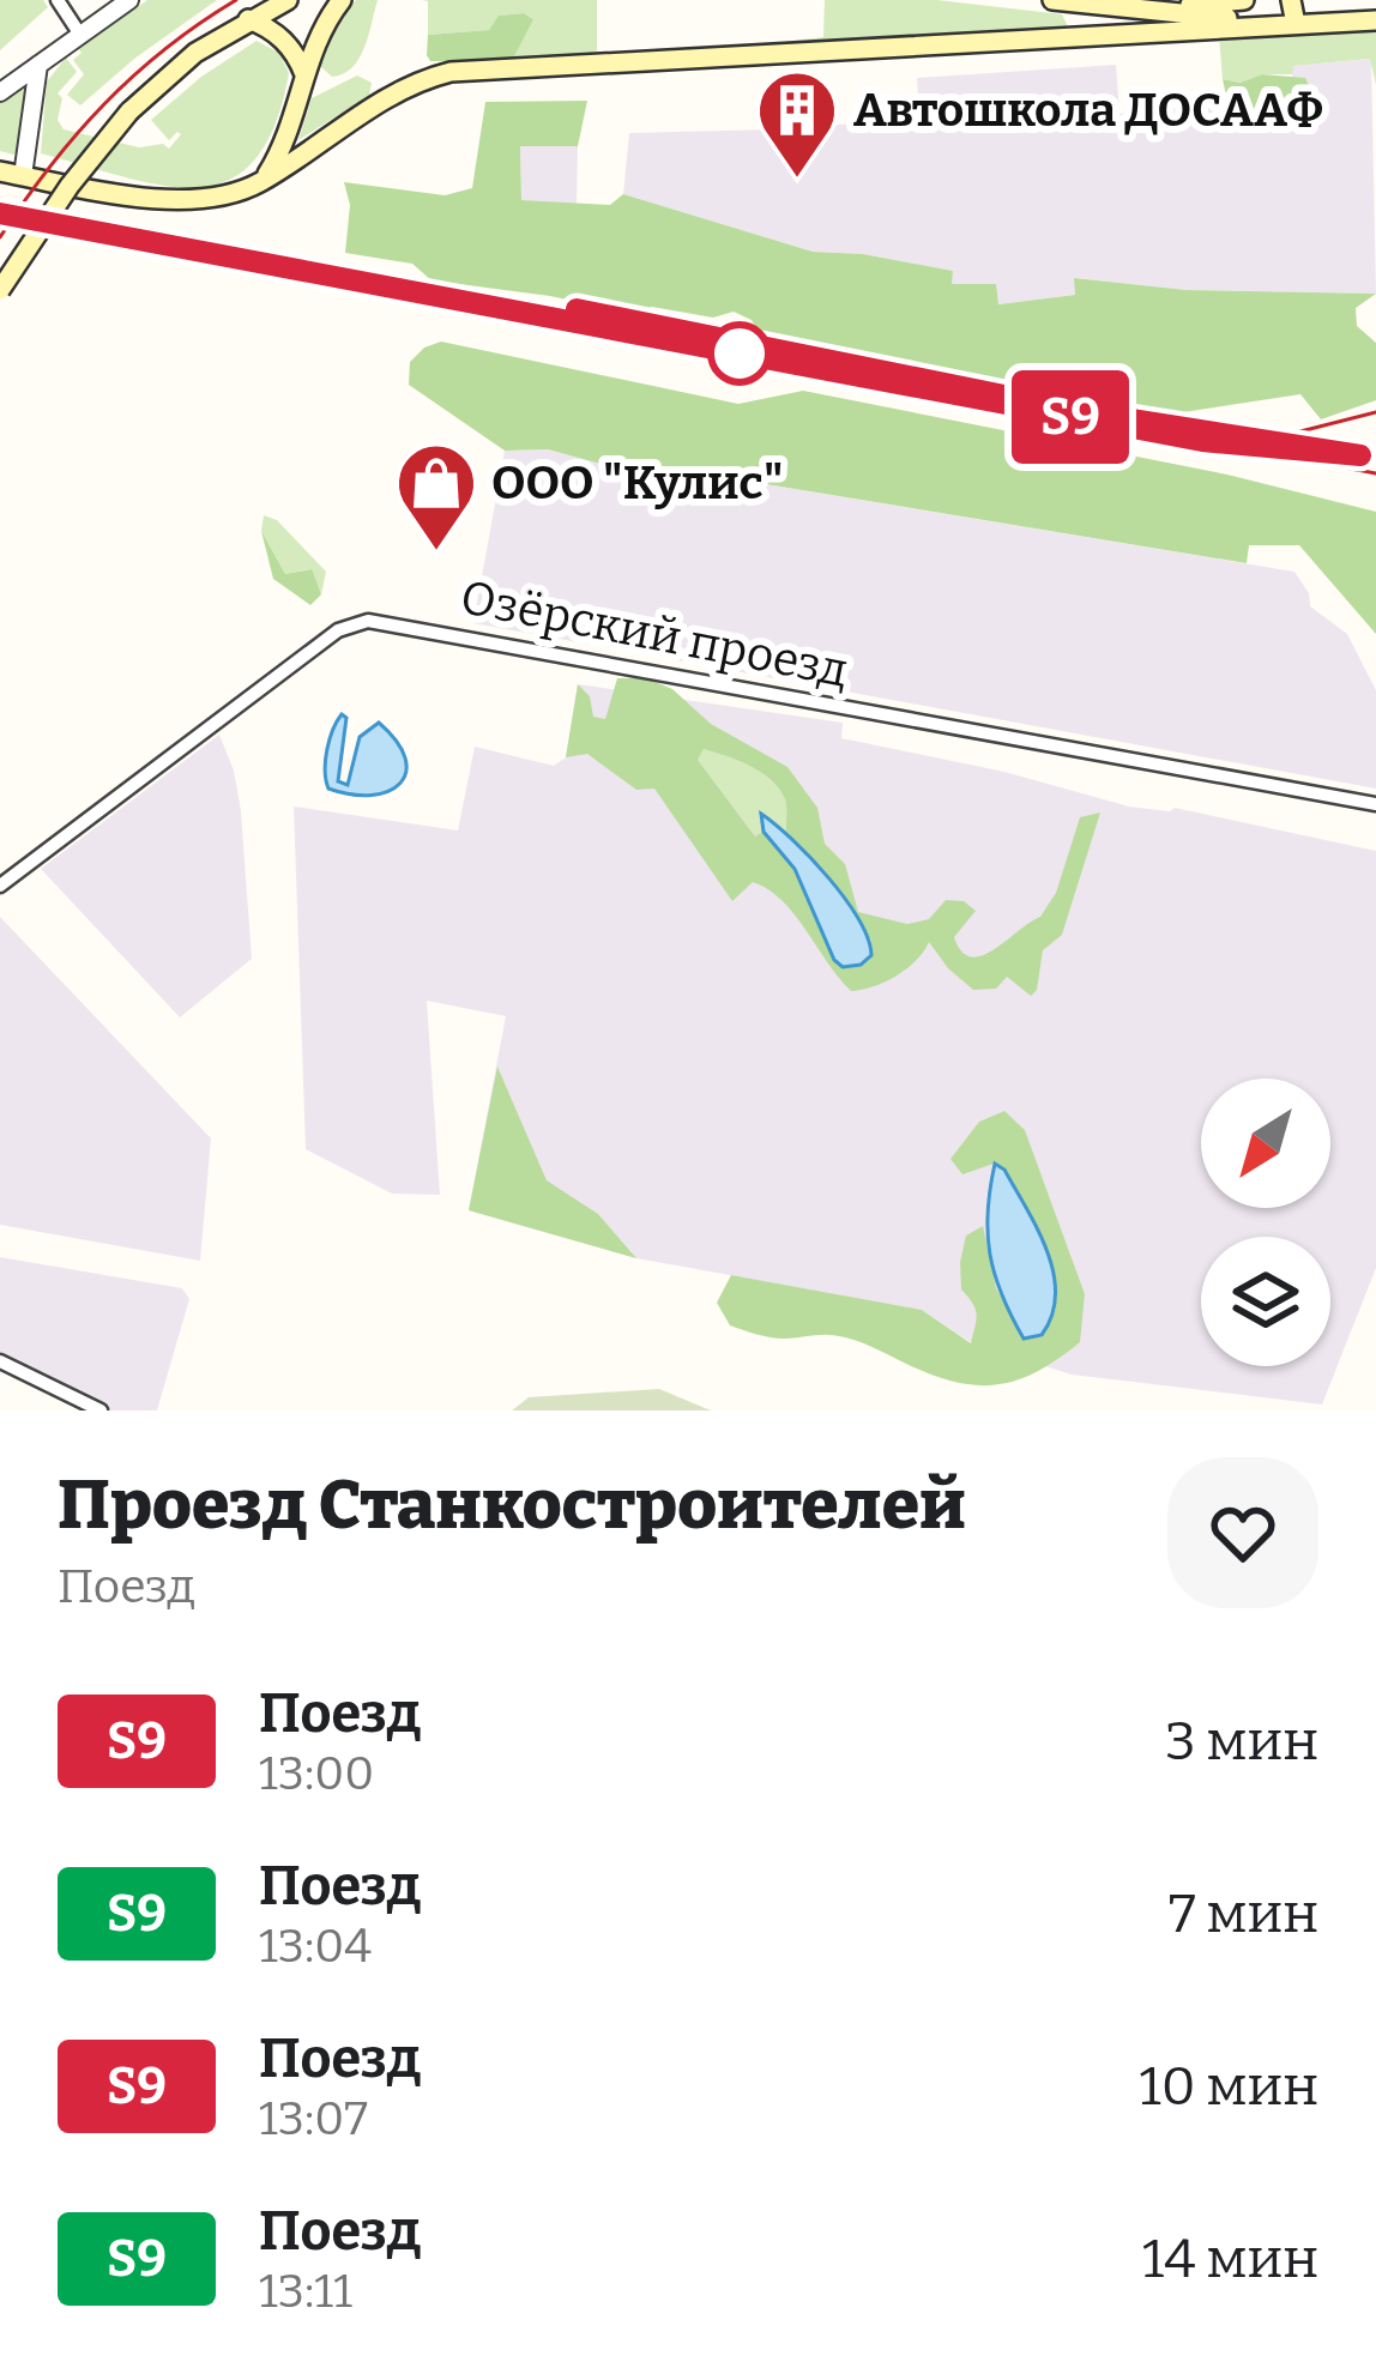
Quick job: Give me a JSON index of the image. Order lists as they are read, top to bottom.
{
  "streets": {
    "street": ["Озёрский проезд"]
  },
  "places": {
    "building": ["Автошкола ДОСААФ"],
    "shop": ["ООО \"Кулис\""]
  },
  "north": "bottom left",
  "page": {
    "on_map": "S9",
    "heading": ["Проезд Станкостроителей", "Поезд"],
    "list": [
      {
        "mark": "S9",
        "name": "Поезд",
        "note": "13:00",
        "value": "3 мин"
      },
      {
        "mark": "S9",
        "name": "Поезд",
        "note": "13:04",
        "value": "7 мин"
      },
      {
        "mark": "S9",
        "name": "Поезд",
        "note": "13:07",
        "value": "10 мин"
      },
      {
        "mark": "S9",
        "name": "Поезд",
        "note": "13:11",
        "value": "14 мин"
      }
    ]
  }
}
